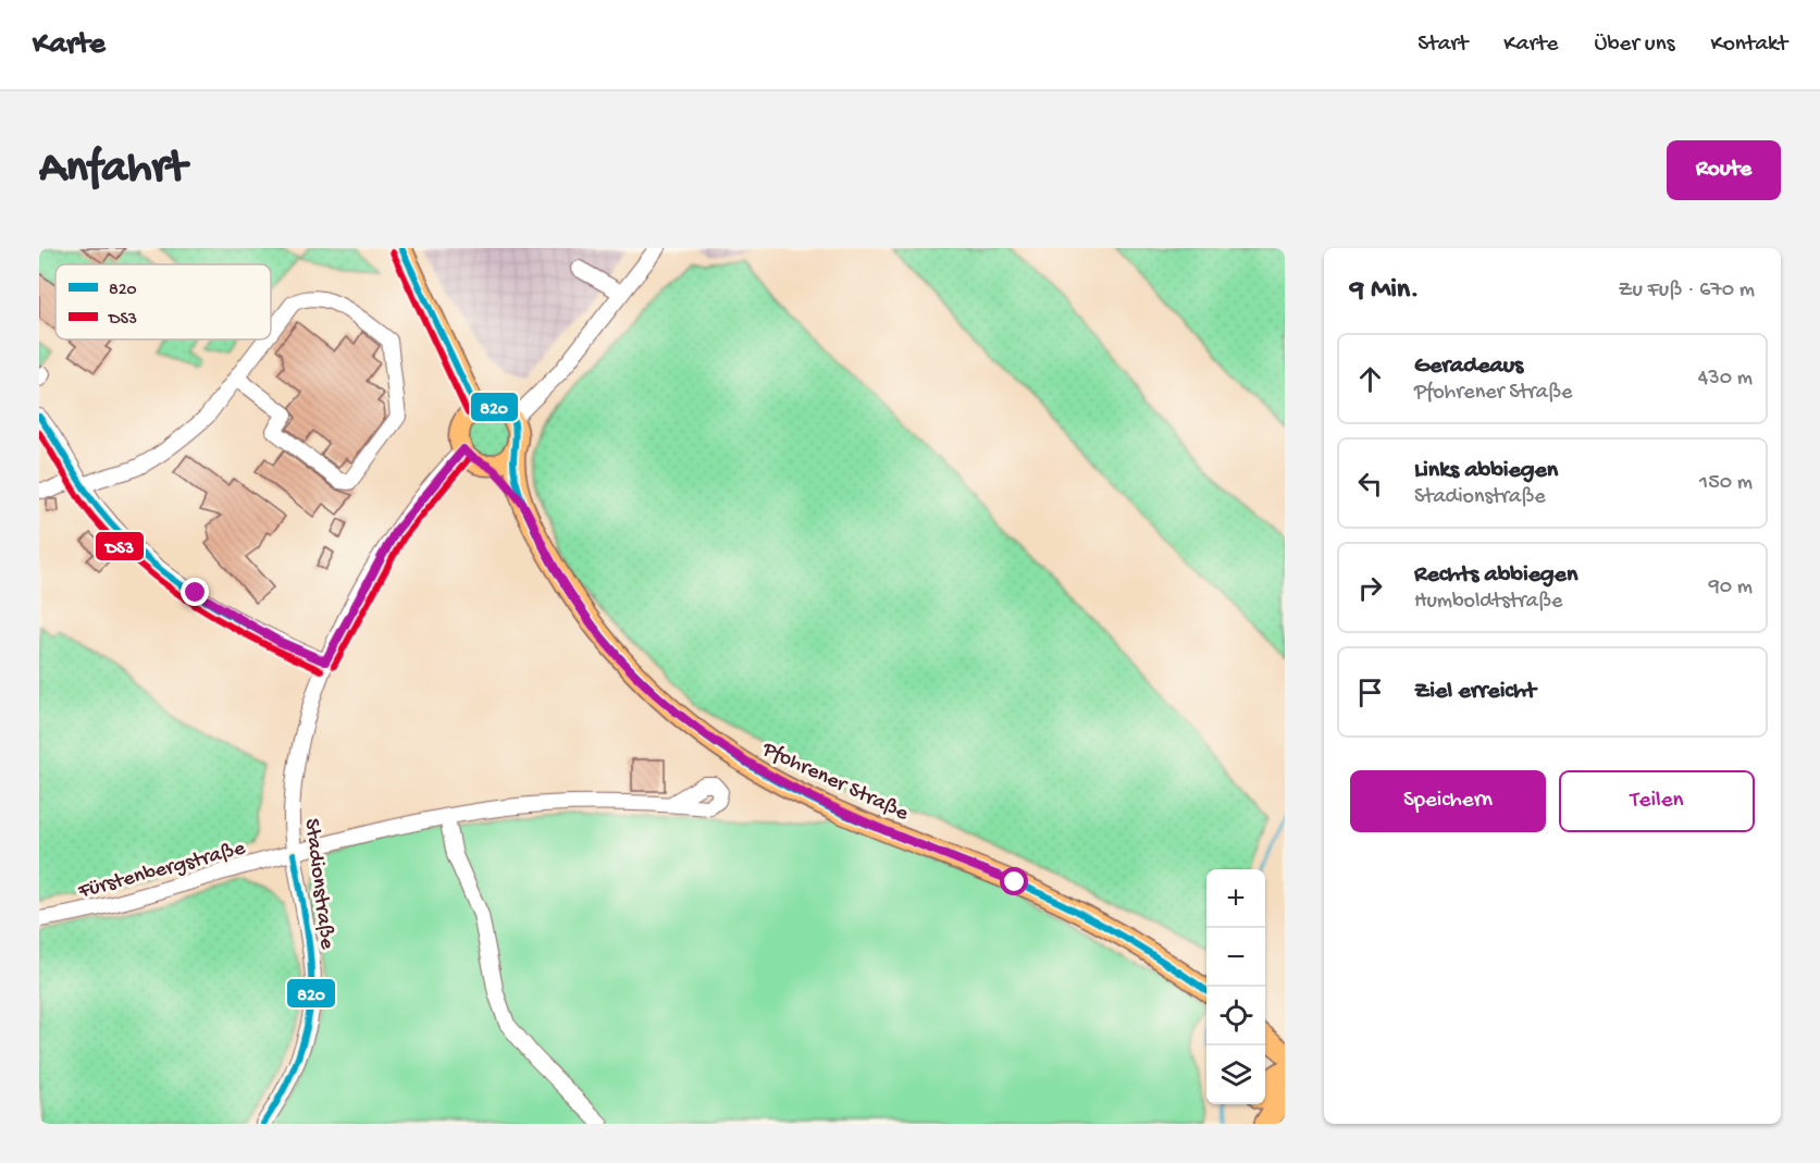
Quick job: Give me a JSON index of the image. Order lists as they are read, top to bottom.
{
  "streets": {
    "main road": ["Pfohrener Straße"],
    "street": ["Fürstenbergstraße", "Stadionstraße"]
  },
  "crossings": [
    ["Pfohrener Straße", "Stadionstraße"],
    ["Fürstenbergstraße", "Stadionstraße"]
  ],
  "lines": ["transit line 820", "transit line DS3"],
  "legend": ["820", "DS3"],
  "page": {
    "header": "Karte",
    "nav": [
      "Start",
      "Karte",
      "Über uns",
      "Kontakt"
    ],
    "buttons": [
      "Route",
      ["Speichern", "Teilen"]
    ],
    "title": "Anfahrt",
    "heading": ["9 Min.", "Zu Fuß · 670 m"],
    "list": [
      ["Geradeaus", "Pfohrener Straße", "430 m"],
      ["Links abbiegen", "Stadionstraße", "150 m"],
      ["Rechts abbiegen", "Humboldtstraße", "90 m"],
      "Ziel erreicht"
    ],
    "map_buttons": ["+", "−"]
  }
}
